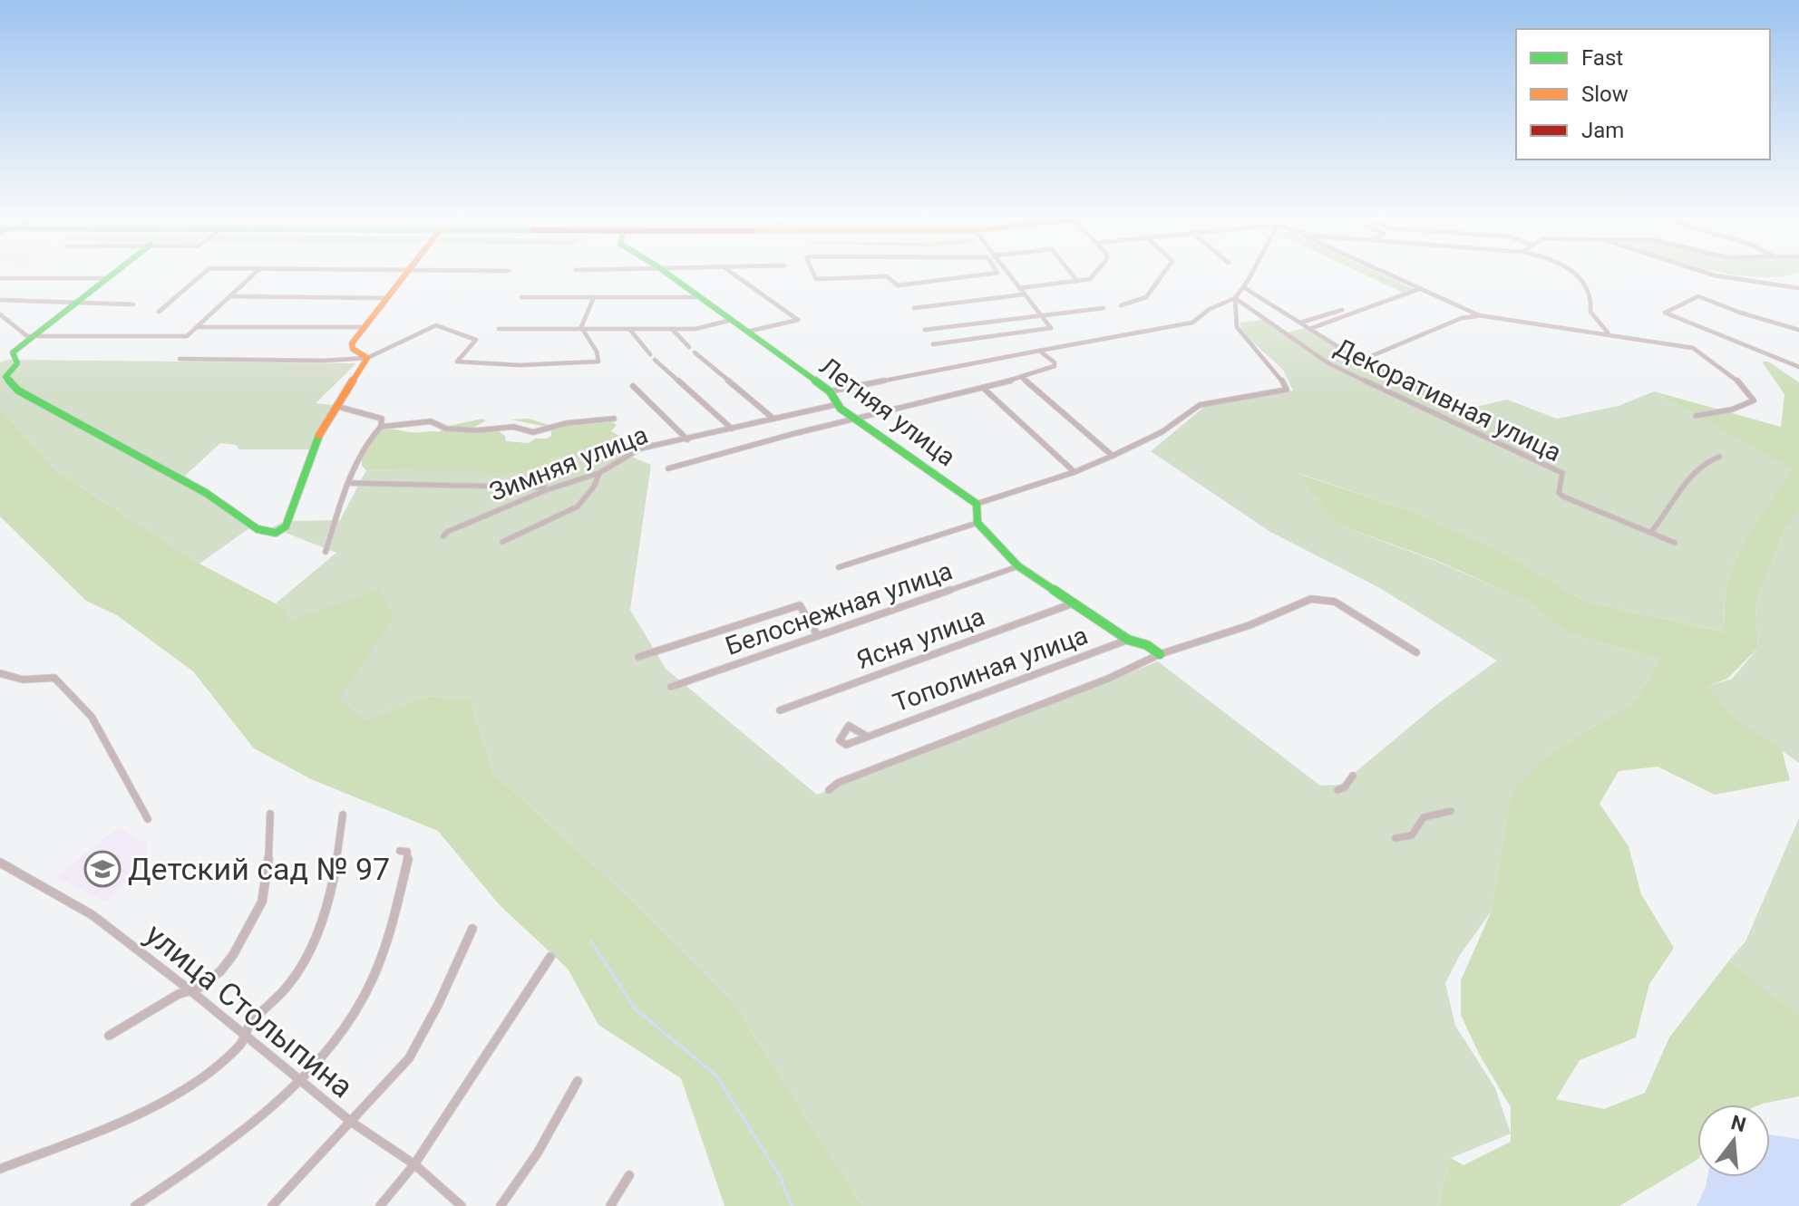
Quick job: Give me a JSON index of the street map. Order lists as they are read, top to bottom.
{
  "streets": {
    "street": [
      "Декоративная улица",
      "Летняя улица",
      "Зимняя улица",
      "Белоснежная улица",
      "Ясня улица",
      "Тополиная улица",
      "улица Столыпина"
    ]
  },
  "crossings": [
    ["Летняя улица", "Зимняя улица"]
  ],
  "places": {
    "school or university": ["Детский сад № 97"]
  },
  "legend": ["Fast", "Slow", "Jam"],
  "north": "top"
}
